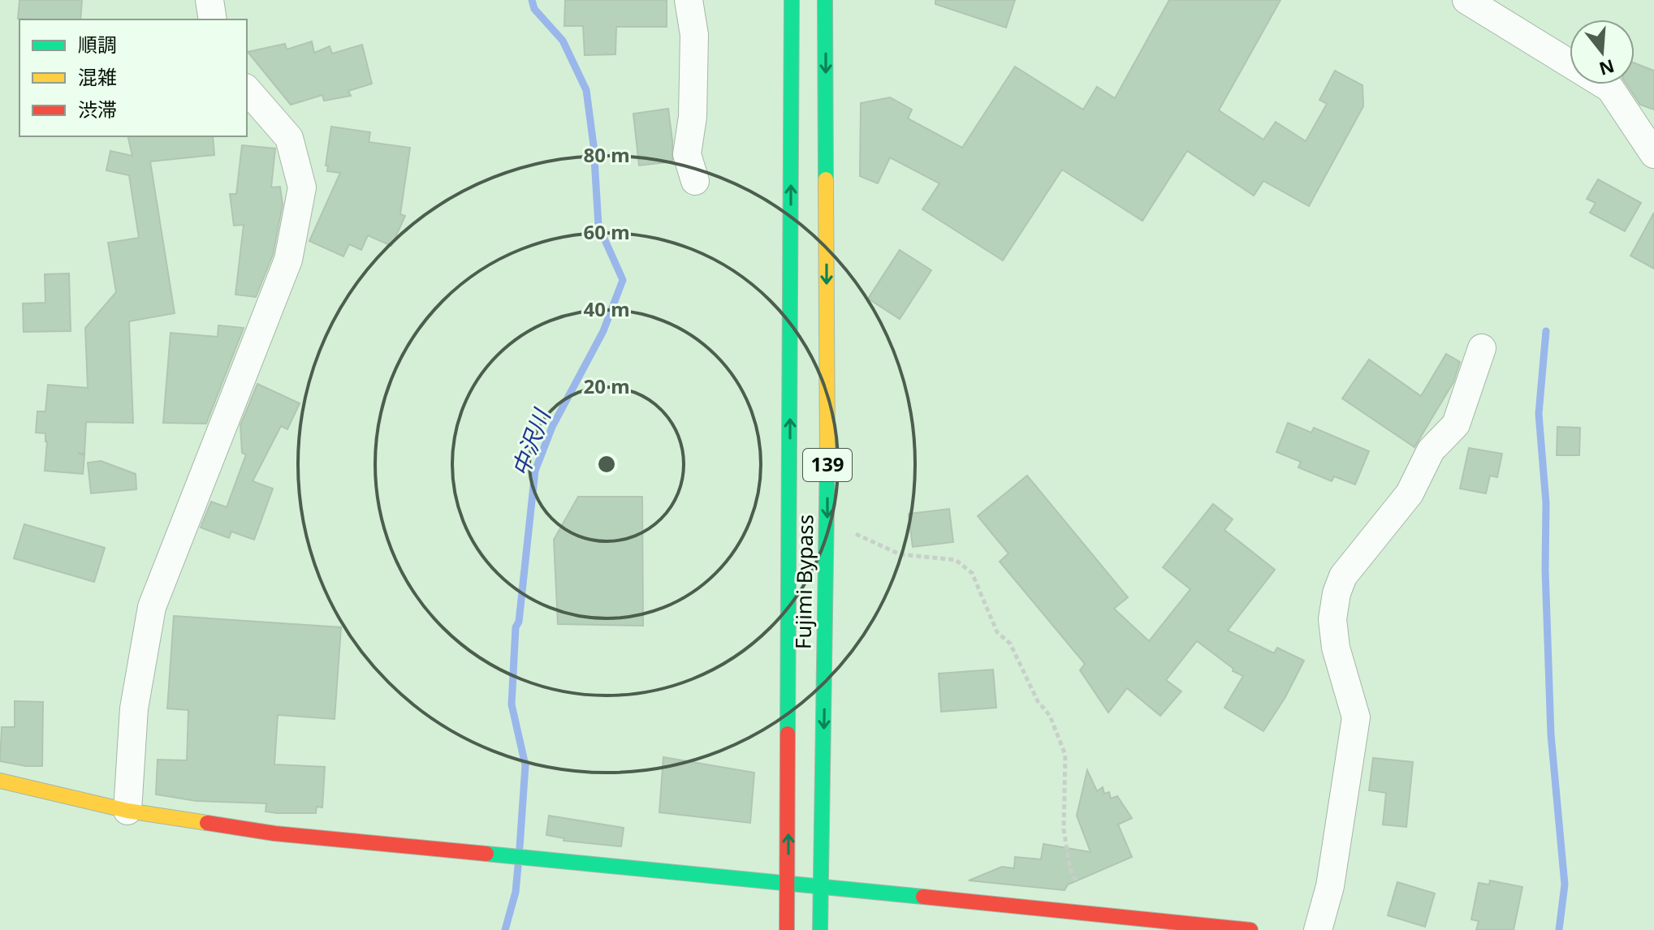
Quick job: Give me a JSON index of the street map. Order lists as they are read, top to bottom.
{
  "streets": {
    "main road": ["139", "Fujimi Bypass"]
  },
  "water": ["中沢川"],
  "legend": ["順調", "混雑", "渋滞"],
  "north": "bottom",
  "rings": [
    "80 m",
    "60 m",
    "40 m",
    "20 m"
  ]
}
